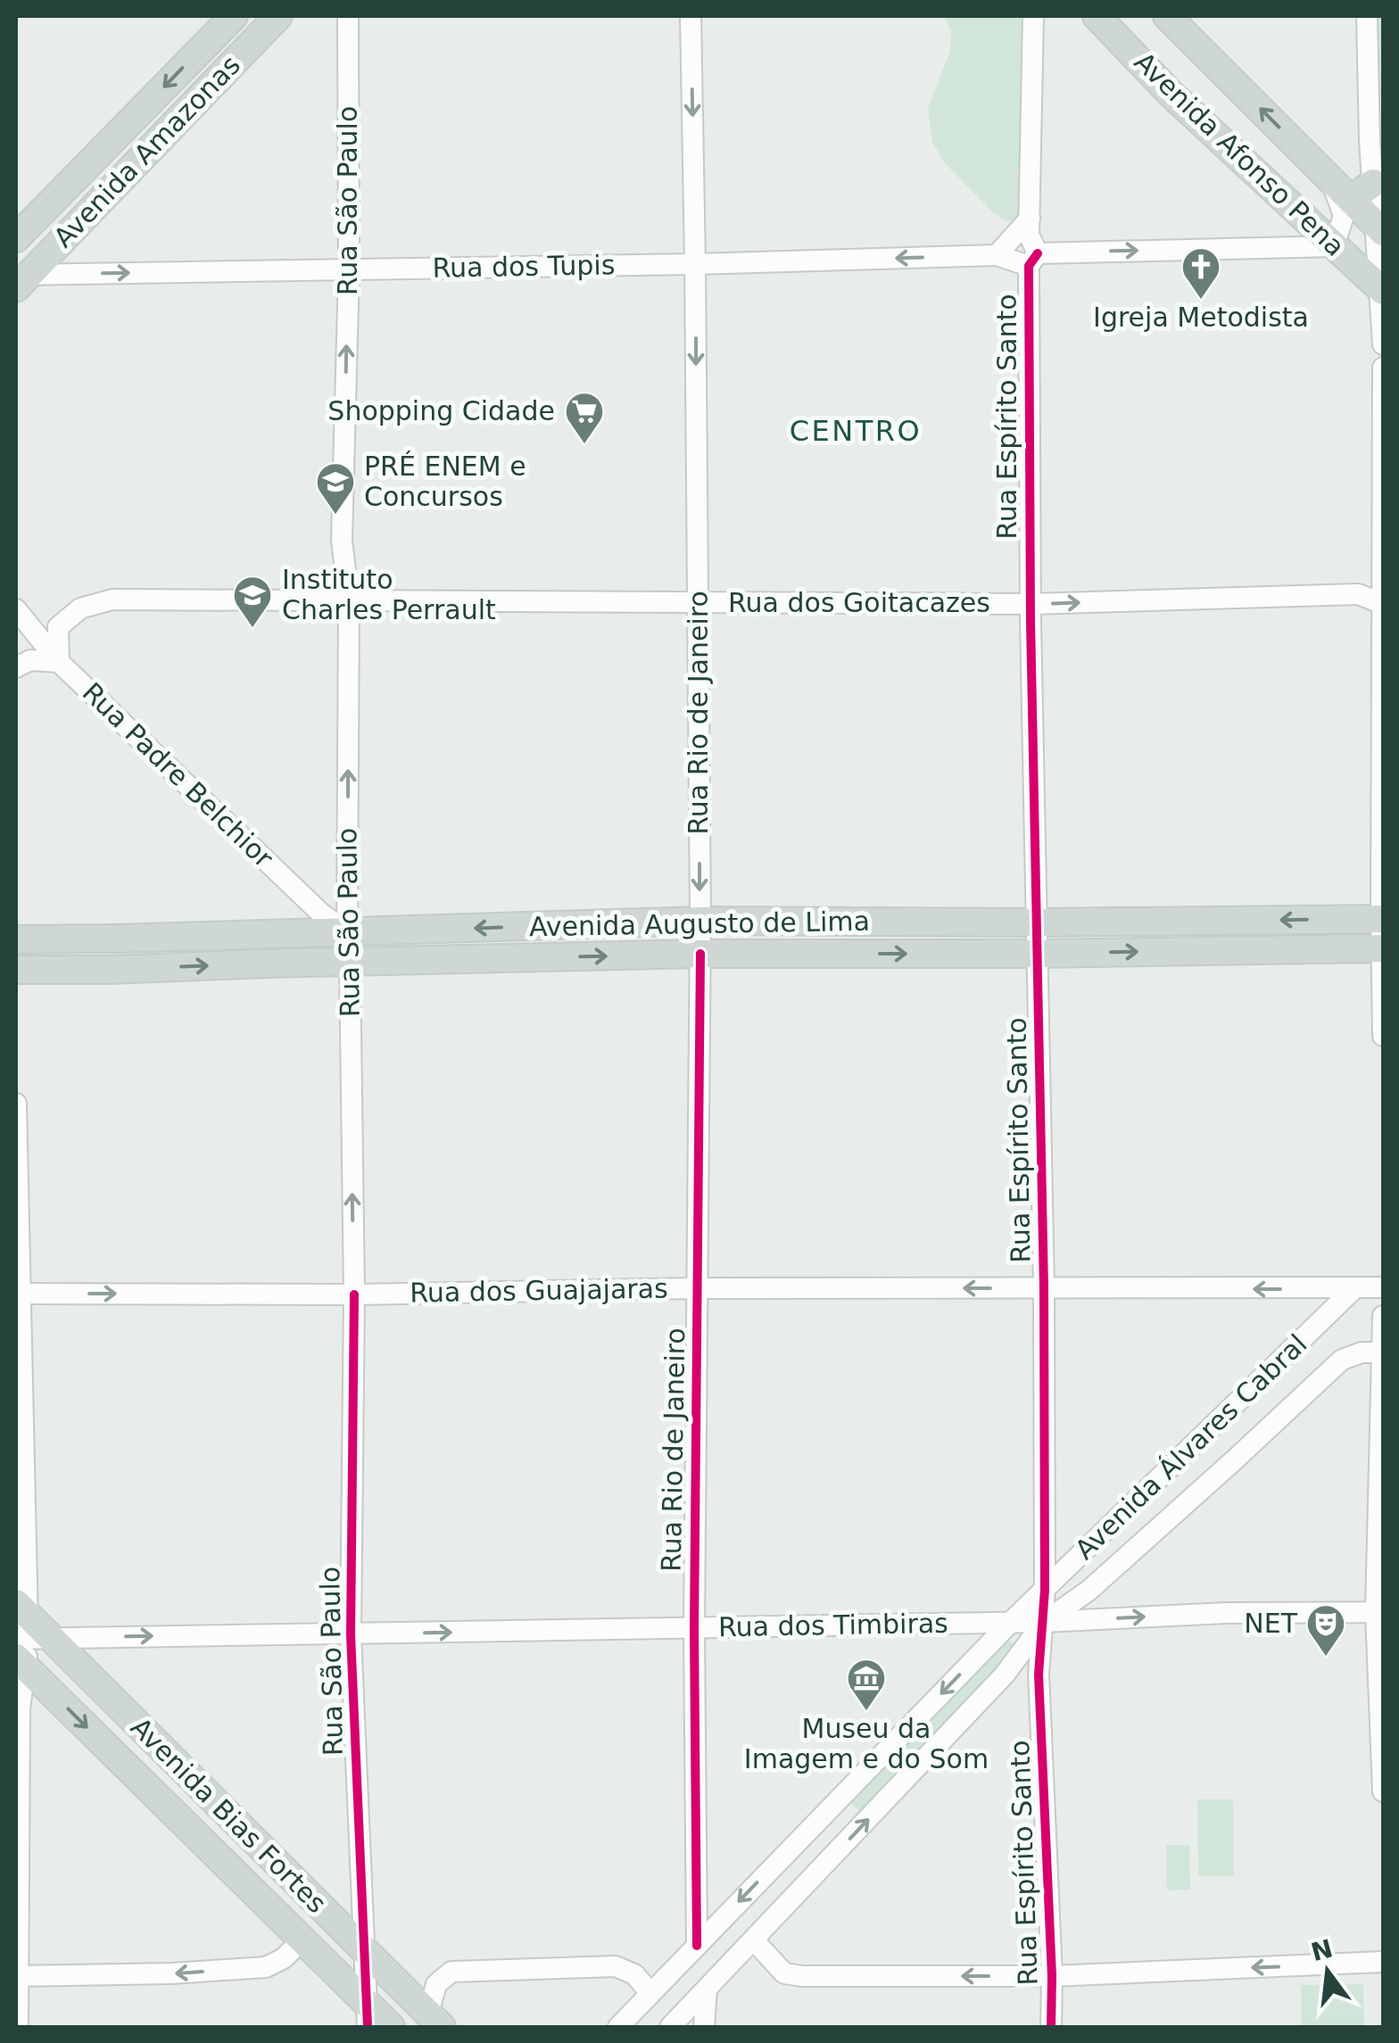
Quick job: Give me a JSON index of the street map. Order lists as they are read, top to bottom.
{
  "streets": {
    "main road": [
      "Avenida Amazonas",
      "Avenida Afonso Pena",
      "Avenida Augusto de Lima",
      "Avenida Bias Fortes"
    ],
    "street": [
      "Rua São Paulo",
      "Rua dos Tupis",
      "Rua Espírito Santo",
      "Rua dos Goitacazes",
      "Rua Rio de Janeiro",
      "Rua Padre Belchior",
      "Rua dos Guajajaras",
      "Avenida Álvares Cabral",
      "Rua dos Timbiras"
    ]
  },
  "crossings": [
    ["Avenida Amazonas", "Rua dos Tupis"],
    ["Avenida Afonso Pena", "Rua dos Tupis"],
    ["Rua São Paulo", "Rua dos Tupis"],
    ["Rua São Paulo", "Rua dos Goitacazes"],
    ["Rua São Paulo", "Rua Padre Belchior"],
    ["Rua São Paulo", "Avenida Augusto de Lima"],
    ["Rua São Paulo", "Rua dos Guajajaras"],
    ["Rua São Paulo", "Rua dos Timbiras"],
    ["Rua São Paulo", "Avenida Bias Fortes"],
    ["Rua dos Tupis", "Rua Espírito Santo"],
    ["Rua dos Tupis", "Rua Rio de Janeiro"],
    ["Rua Espírito Santo", "Rua dos Goitacazes"],
    ["Rua Espírito Santo", "Avenida Augusto de Lima"],
    ["Rua Espírito Santo", "Rua dos Guajajaras"],
    ["Rua Espírito Santo", "Avenida Álvares Cabral"],
    ["Rua Espírito Santo", "Rua dos Timbiras"],
    ["Rua dos Goitacazes", "Rua Rio de Janeiro"],
    ["Rua dos Goitacazes", "Rua Padre Belchior"],
    ["Rua Rio de Janeiro", "Avenida Augusto de Lima"],
    ["Rua Rio de Janeiro", "Rua dos Guajajaras"],
    ["Rua Rio de Janeiro", "Avenida Álvares Cabral"],
    ["Rua Rio de Janeiro", "Rua dos Timbiras"],
    ["Rua Padre Belchior", "Avenida Augusto de Lima"],
    ["Rua dos Guajajaras", "Avenida Álvares Cabral"],
    ["Avenida Álvares Cabral", "Rua dos Timbiras"],
    ["Rua dos Timbiras", "Avenida Bias Fortes"]
  ],
  "one_way": ["Rua São Paulo", "Rua Rio de Janeiro", "Rua dos Timbiras"],
  "districts": ["CENTRO"],
  "places": {
    "church": ["Igreja Metodista"],
    "supermarket": ["Shopping Cidade"],
    "school or university": ["PRÉ ENEM e Concursos", "Instituto Charles Perrault"],
    "theatre": ["NET"],
    "museum": ["Museu da Imagem e do Som"]
  },
  "north": "top"
}
